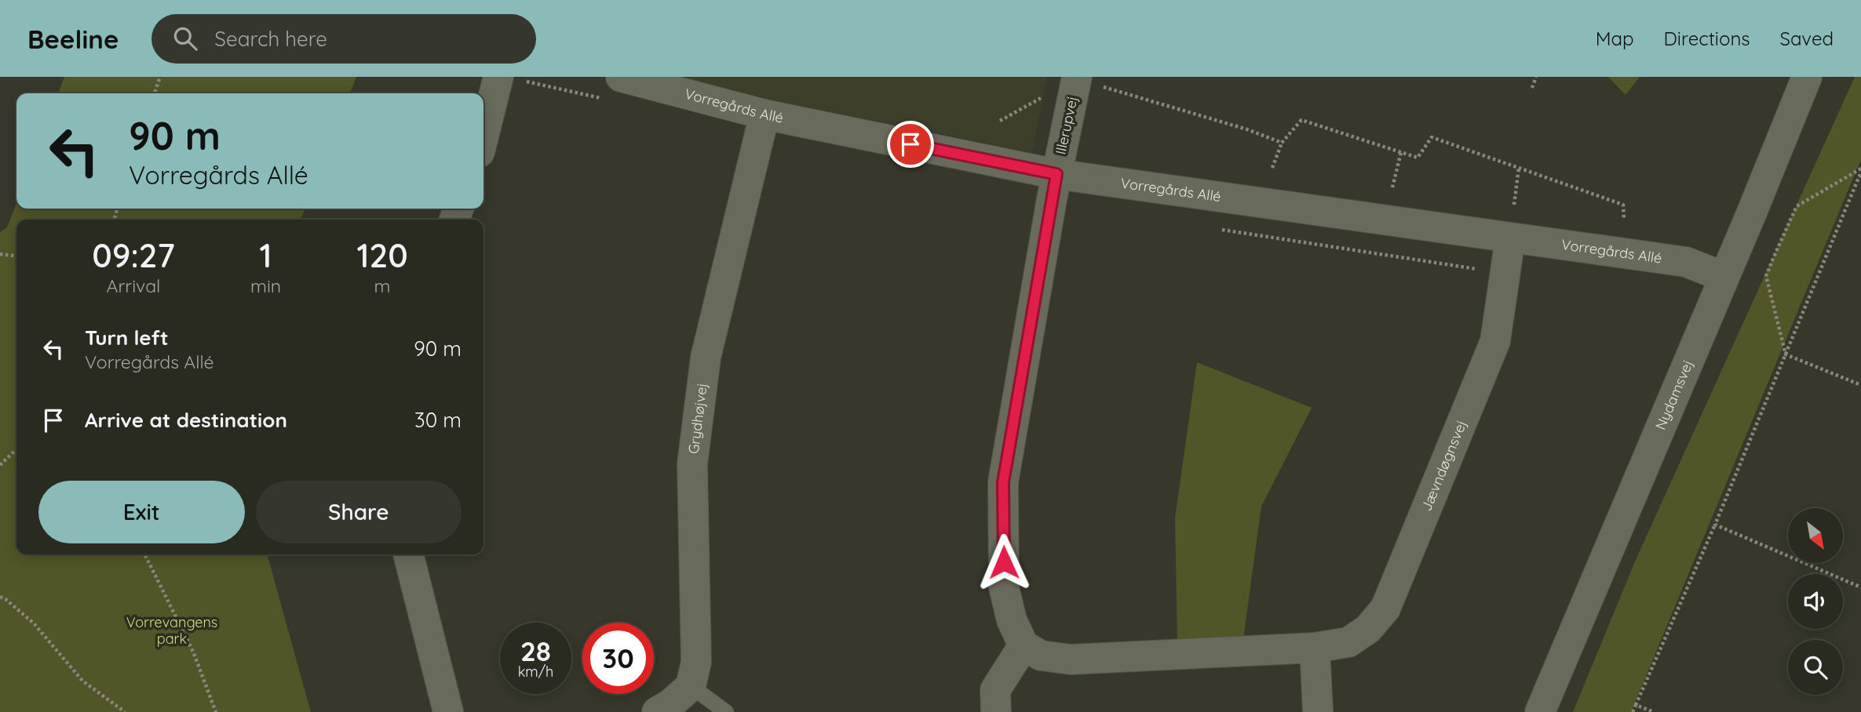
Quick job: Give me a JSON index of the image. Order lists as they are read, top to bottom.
{
  "streets": {
    "street": [
      "Vorregårds Allé",
      "Illerupvej",
      "Nydamsvej",
      "Grydhøjvej",
      "Jævndøgnsvej"
    ]
  },
  "crossings": [
    ["Vorregårds Allé", "Illerupvej"],
    ["Vorregårds Allé", "Nydamsvej"],
    ["Vorregårds Allé", "Grydhøjvej"],
    ["Vorregårds Allé", "Jævndøgnsvej"]
  ],
  "parks": ["Vorrevangens park"],
  "north": "bottom right",
  "page": {
    "header": "Beeline",
    "search": "Search here",
    "nav": ["Map", "Directions", "Saved"],
    "turn": ["90 m", "Vorregårds Allé"],
    "eta": [
      "09:27",
      "Arrival",
      "1",
      "min",
      "120",
      "m"
    ],
    "list": [
      {
        "name": "Turn left",
        "note": "Vorregårds Allé",
        "value": "90 m"
      },
      {
        "name": "Arrive at destination",
        "value": "30 m"
      }
    ],
    "buttons": ["Exit", "Share"],
    "speed": "28 km/h",
    "limit": "30"
  }
}
